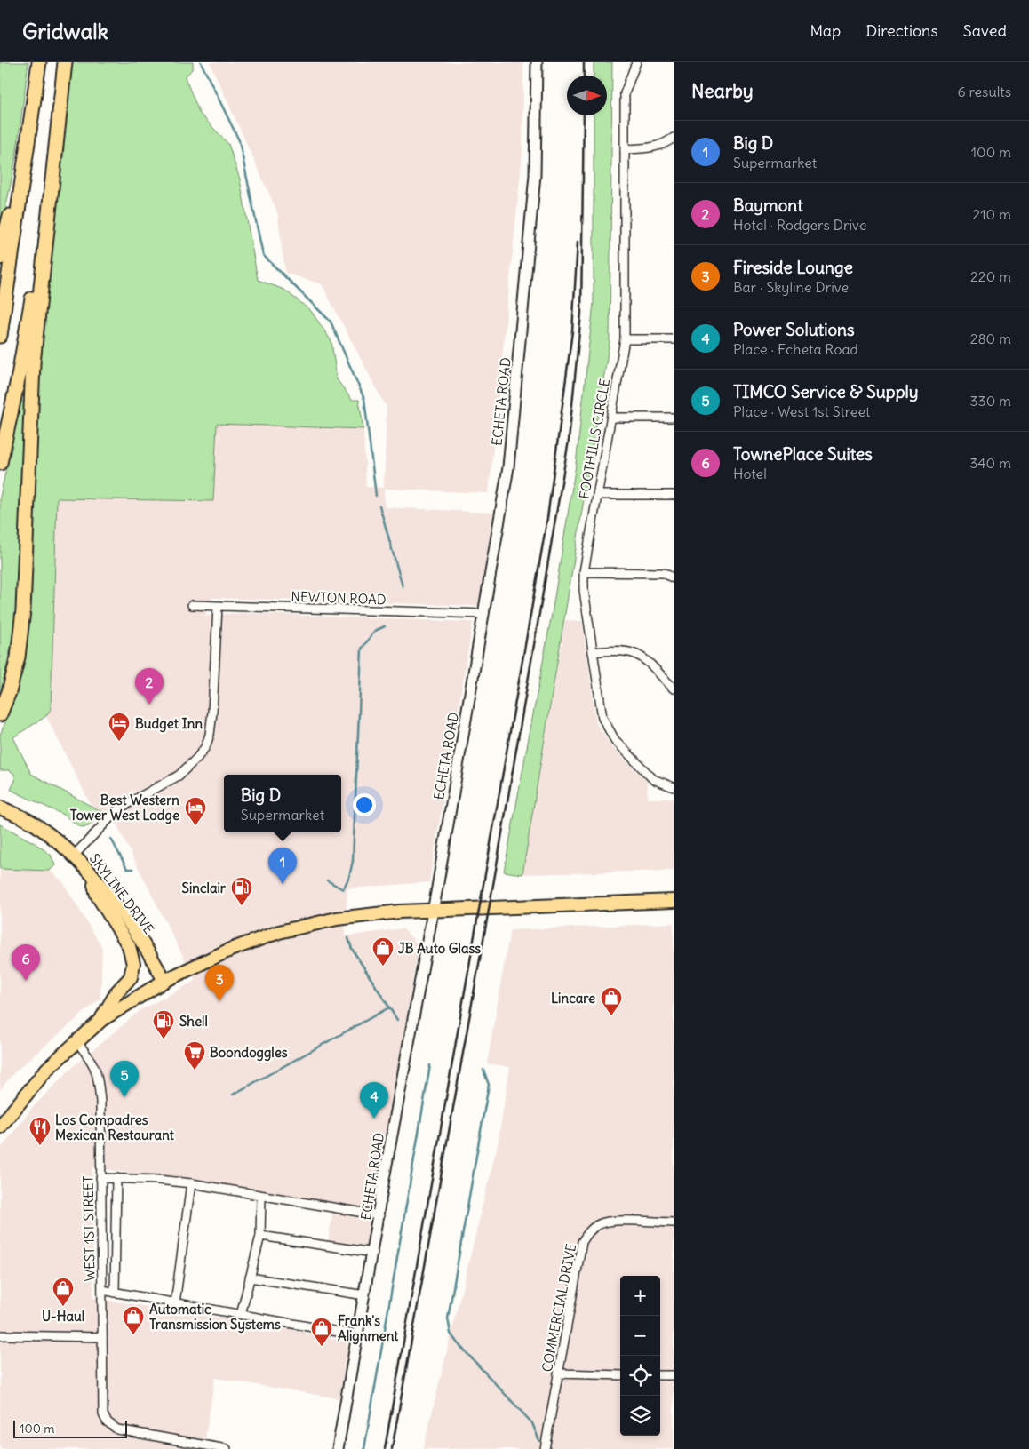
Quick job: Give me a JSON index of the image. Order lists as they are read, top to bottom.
{
  "streets": {
    "main road": ["SKYLINE DRIVE"],
    "street": [
      "ECHETA ROAD",
      "FOOTHILLS CIRCLE",
      "NEWTON ROAD",
      "WEST 1ST STREET",
      "COMMERCIAL DRIVE"
    ]
  },
  "crossings": [
    ["ECHETA ROAD", "NEWTON ROAD"]
  ],
  "places": {
    "hotel": ["Budget Inn", "Best Western Tower West Lodge"],
    "fuel station": ["Sinclair", "Shell"],
    "shop": [
      "JB Auto Glass",
      "Lincare",
      "U-Haul",
      "Automatic Transmission Systems",
      "Frank's Alignment"
    ],
    "supermarket": ["Boondoggles"],
    "restaurant": ["Los Compadres Mexican Restaurant"]
  },
  "scale_bar": "100 m",
  "north": "right",
  "page": {
    "header": "Gridwalk",
    "nav": ["Map", "Directions", "Saved"],
    "heading": ["Nearby", "6 results"],
    "list": [
      {
        "mark": "1",
        "name": "Big D",
        "note": "Supermarket",
        "value": "100 m"
      },
      {
        "mark": "2",
        "name": "Baymont",
        "note": "Hotel · Rodgers Drive",
        "value": "210 m"
      },
      {
        "mark": "3",
        "name": "Fireside Lounge",
        "note": "Bar · Skyline Drive",
        "value": "220 m"
      },
      {
        "mark": "4",
        "name": "Power Solutions",
        "note": "Place · Echeta Road",
        "value": "280 m"
      },
      {
        "mark": "5",
        "name": "TIMCO Service & Supply",
        "note": "Place · West 1st Street",
        "value": "330 m"
      },
      {
        "mark": "6",
        "name": "TownePlace Suites",
        "note": "Hotel",
        "value": "340 m"
      }
    ],
    "pins": [
      "2",
      "1",
      "6",
      "3",
      "5",
      "4"
    ],
    "popup": ["Big D", "Supermarket"],
    "map_buttons": ["+", "−"],
    "scale": "100 m"
  }
}
